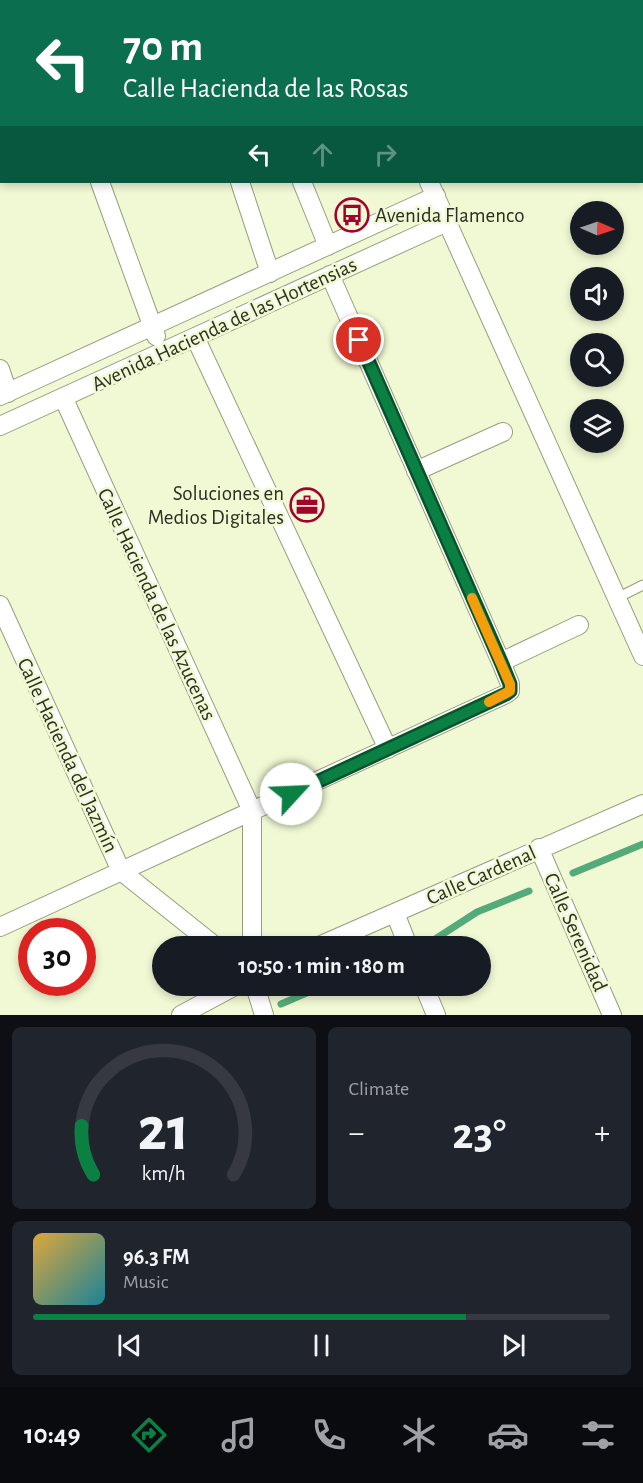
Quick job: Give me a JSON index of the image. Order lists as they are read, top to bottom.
{
  "streets": {
    "street": [
      "Avenida Hacienda de las Hortensias",
      "Calle Hacienda de las Azucenas",
      "Calle Hacienda del Jazmín",
      "Calle Cardenal",
      "Calle Serenidad"
    ]
  },
  "crossings": [
    ["Avenida Hacienda de las Hortensias", "Calle Hacienda de las Azucenas"],
    ["Calle Cardenal", "Calle Serenidad"]
  ],
  "places": {
    "bus stop": ["Avenida Flamenco"],
    "office": ["Soluciones en Medios Digitales"]
  },
  "north": "right",
  "page": {
    "turn": ["70 m", "Calle Hacienda de las Rosas"],
    "limit": "30",
    "trip": "10:50 · 1 min · 180 m",
    "tile": "Climate",
    "heat": ["−", "23°", "+"],
    "song": ["96.3 FM", "Music"],
    "tabs": "10:49",
    "gauge": ["21", "km/h"]
  }
}
